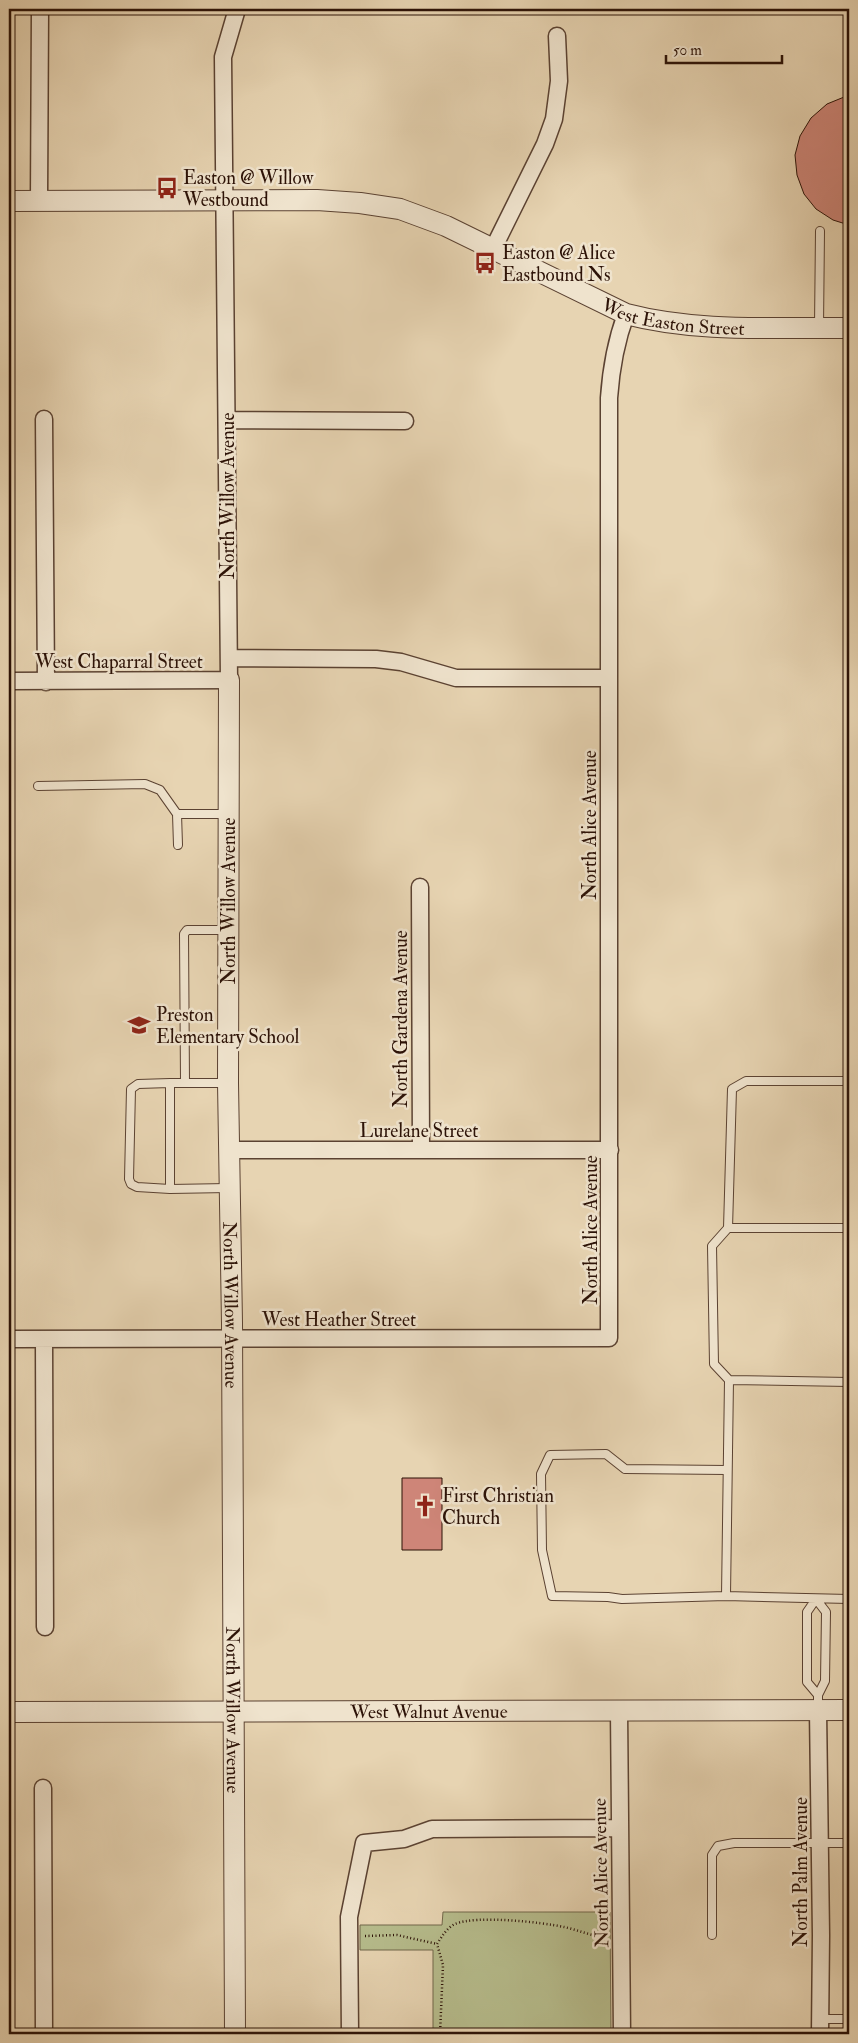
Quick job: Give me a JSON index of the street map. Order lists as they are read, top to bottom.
{
  "streets": {
    "street": [
      "West Easton Street",
      "North Willow Avenue",
      "West Chaparral Street",
      "North Alice Avenue",
      "North Gardena Avenue",
      "Lurelane Street",
      "West Heather Street",
      "West Walnut Avenue",
      "North Palm Avenue"
    ]
  },
  "crossings": [
    ["West Easton Street", "North Willow Avenue"],
    ["West Easton Street", "North Alice Avenue"],
    ["North Willow Avenue", "West Chaparral Street"],
    ["North Willow Avenue", "Lurelane Street"],
    ["North Willow Avenue", "West Heather Street"],
    ["North Willow Avenue", "West Walnut Avenue"],
    ["West Chaparral Street", "North Alice Avenue"],
    ["North Alice Avenue", "Lurelane Street"],
    ["North Alice Avenue", "West Heather Street"],
    ["North Alice Avenue", "West Walnut Avenue"],
    ["North Gardena Avenue", "Lurelane Street"],
    ["West Walnut Avenue", "North Palm Avenue"]
  ],
  "places": {
    "bus stop": ["Easton @ Willow Westbound", "Easton @ Alice Eastbound Ns"],
    "school or university": ["Preston Elementary School"],
    "church": ["First Christian Church"]
  },
  "scale_bar": "50 m"
}
